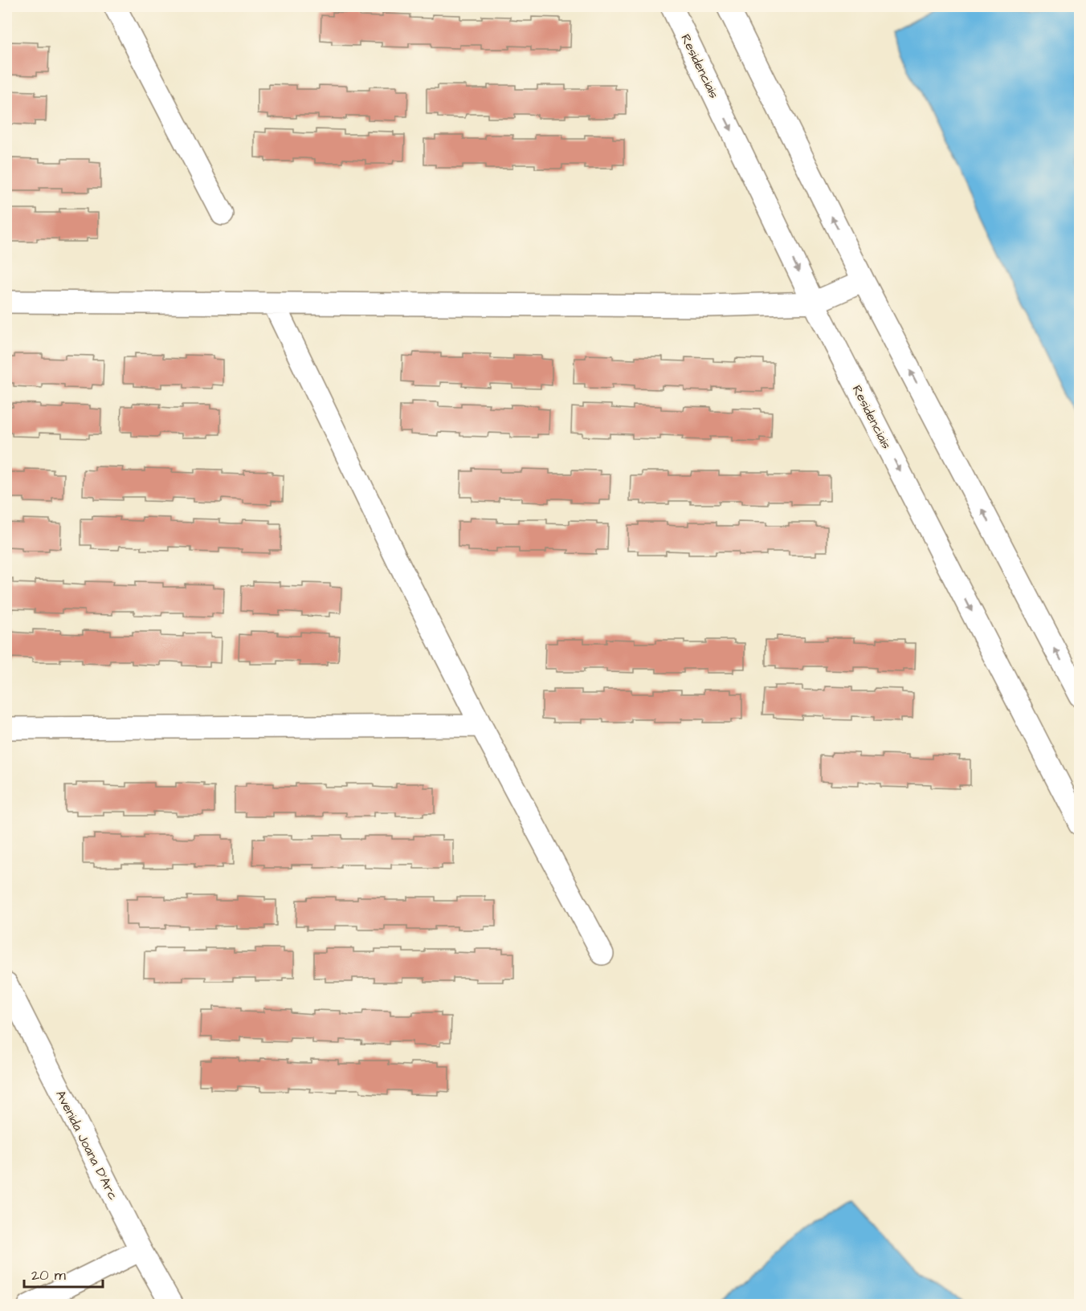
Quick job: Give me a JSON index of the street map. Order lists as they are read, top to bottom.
{
  "streets": {
    "street": ["Residenciais", "Avenida Joana D'Arc"]
  },
  "scale_bar": "20 m"
}
